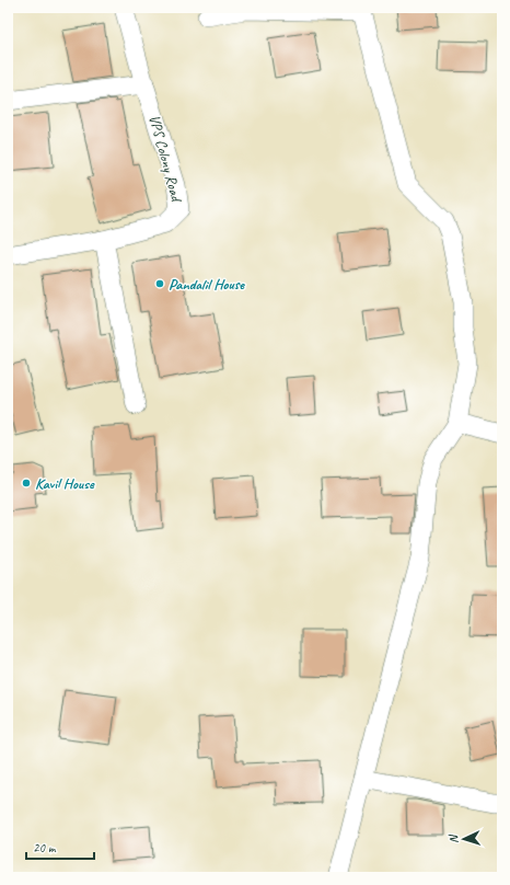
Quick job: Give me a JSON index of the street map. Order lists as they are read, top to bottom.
{
  "streets": {
    "street": ["VPS Colony Road"]
  },
  "places": ["Pandalil House", "Kavil House"],
  "scale_bar": "20 m",
  "north": "left"
}
